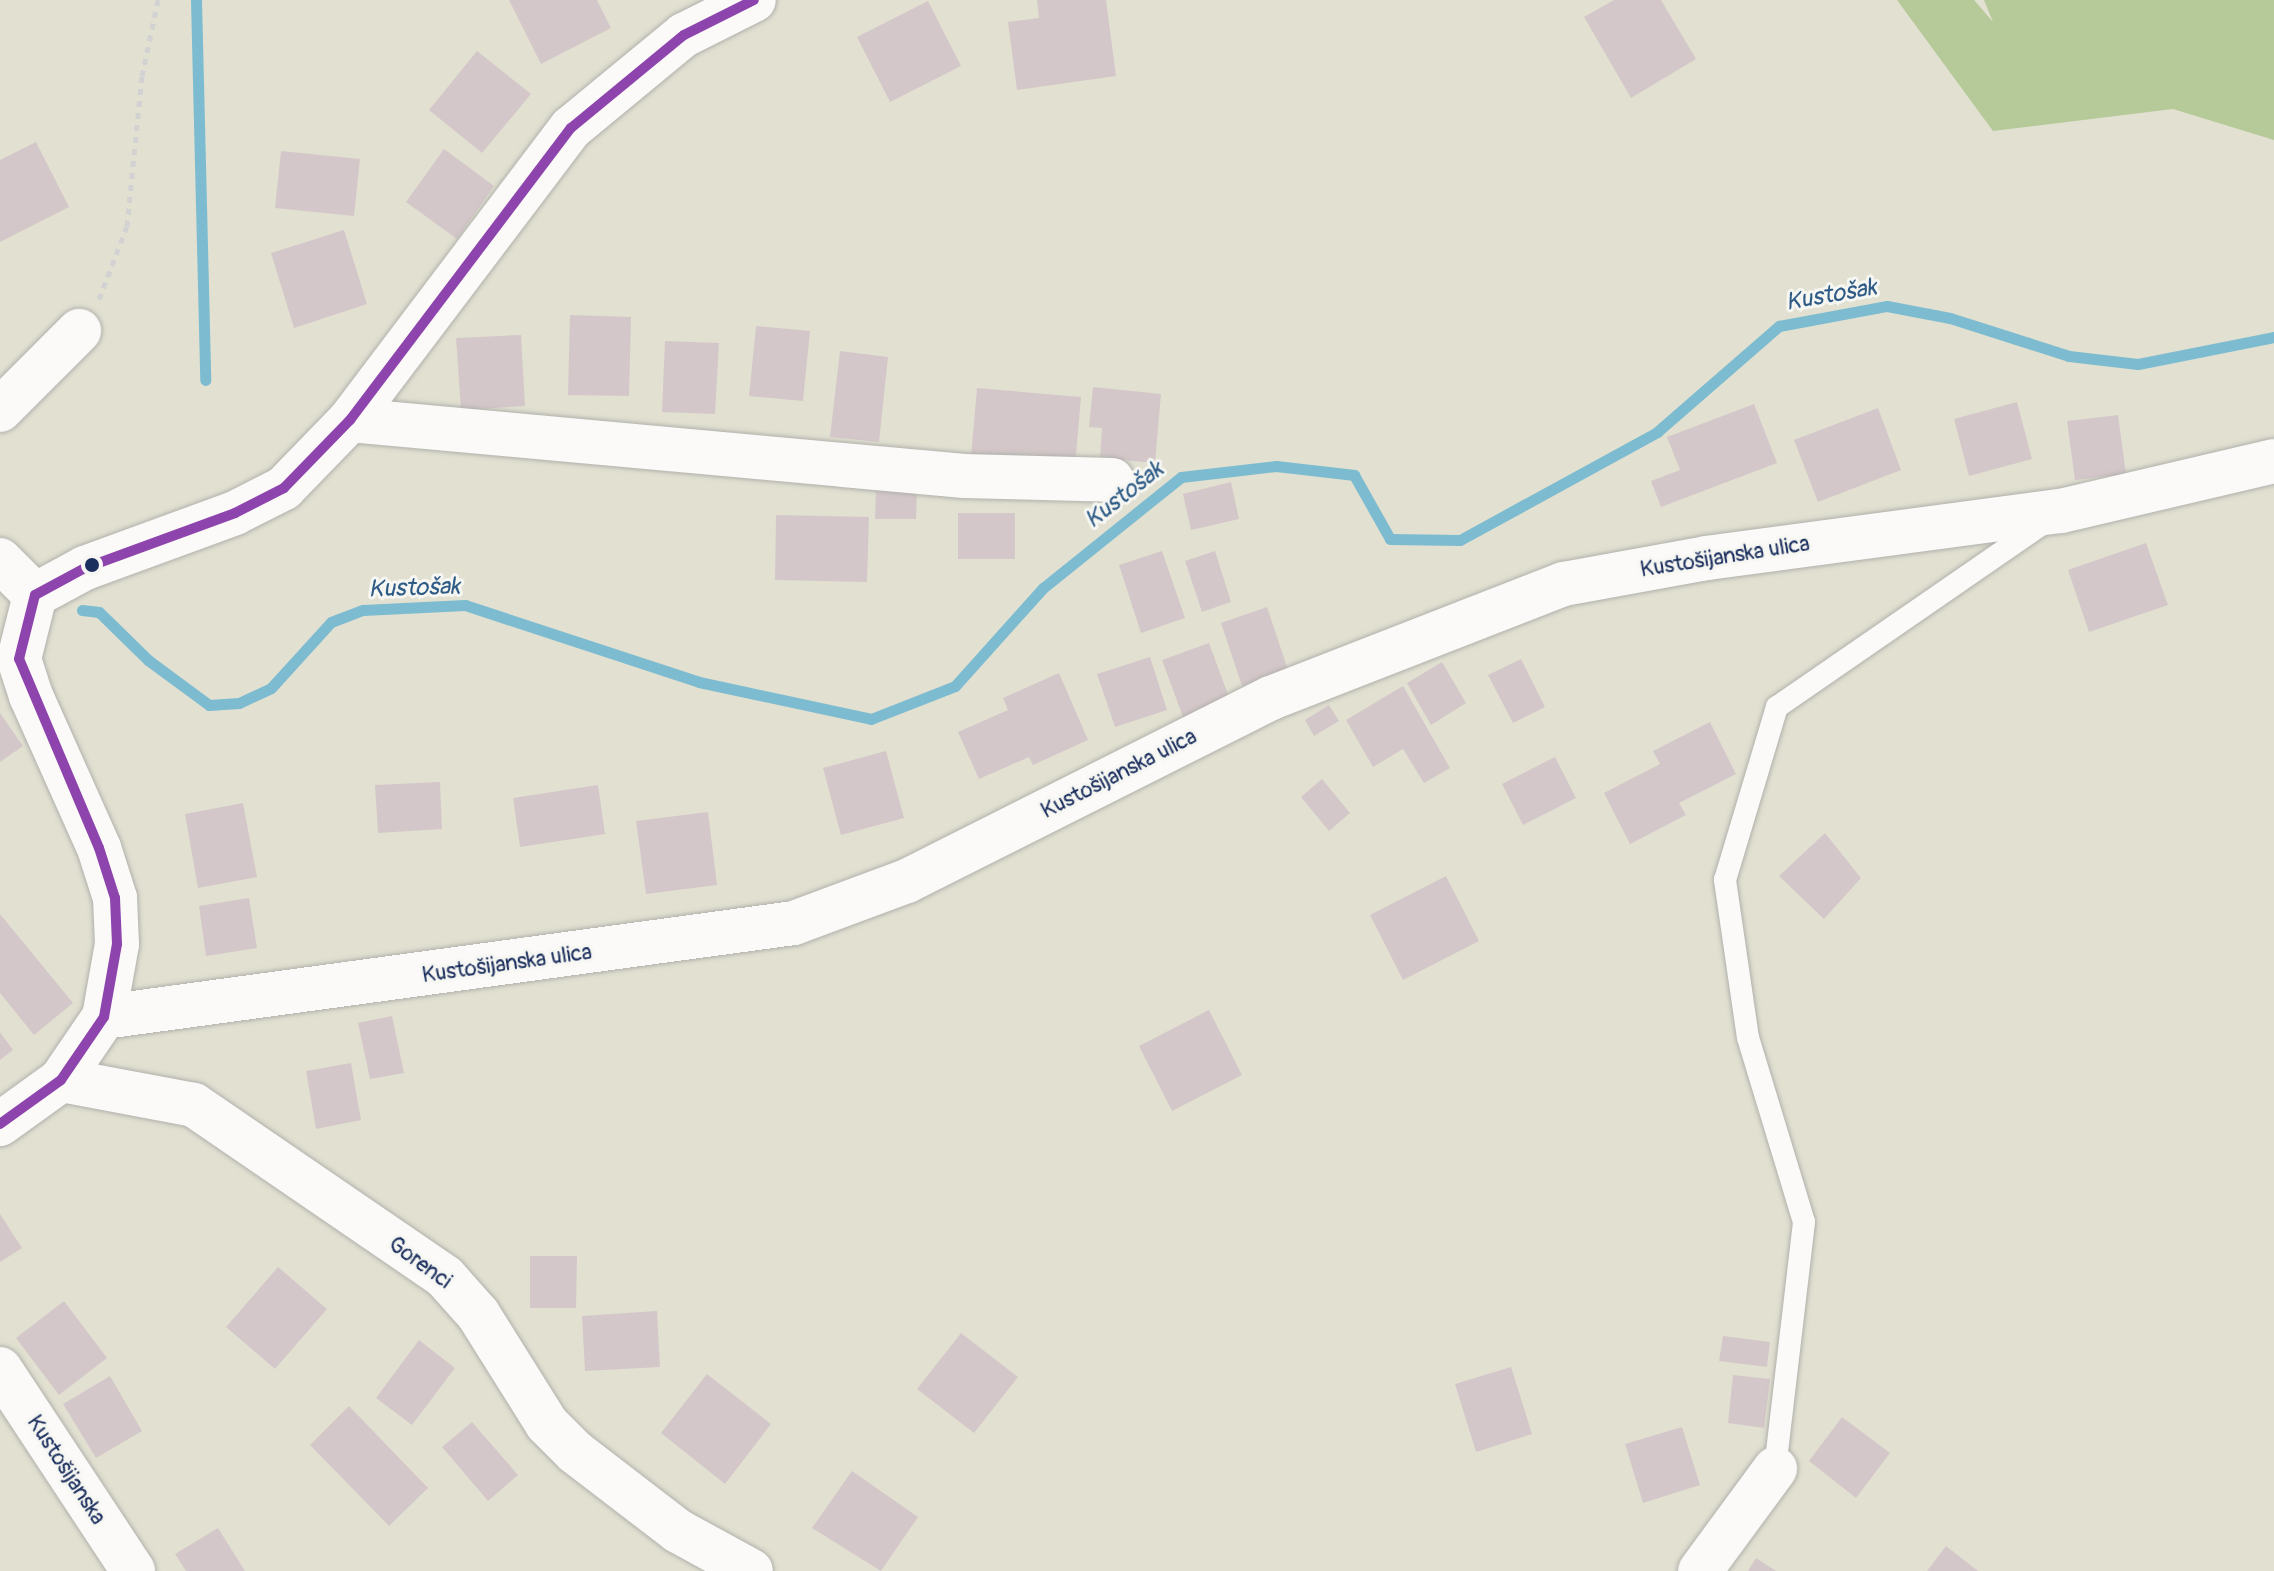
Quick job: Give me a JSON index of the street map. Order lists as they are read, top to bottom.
{
  "streets": {
    "street": ["Kustošijanska ulica", "Gorenci", "Kustošijanska"]
  },
  "water": ["Kustošak"]
}
